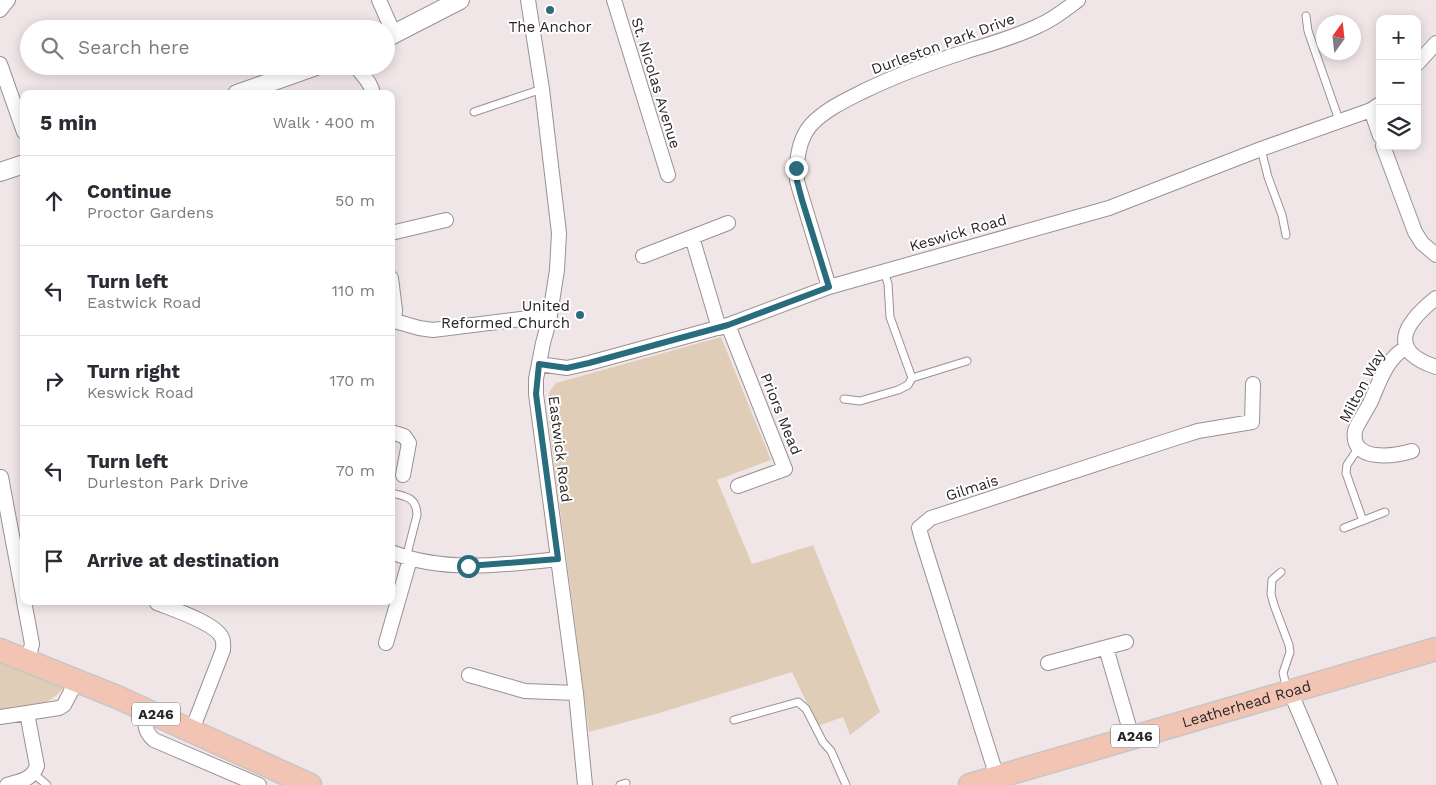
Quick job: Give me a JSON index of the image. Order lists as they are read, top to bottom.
{
  "streets": {
    "main road": ["Leatherhead Road", "A246"],
    "street": [
      "Durleston Park Drive",
      "St. Nicolas Avenue",
      "Keswick Road",
      "Milton Way",
      "Priors Mead",
      "Eastwick Road",
      "Gilmais"
    ]
  },
  "crossings": [
    ["Durleston Park Drive", "Keswick Road"],
    ["Keswick Road", "Priors Mead"],
    ["Keswick Road", "Eastwick Road"],
    ["Gilmais", "Leatherhead Road"]
  ],
  "places": ["The Anchor", "United Reformed Church"],
  "north": "top",
  "page": {
    "map_buttons": ["+", "−"],
    "search": "Search here",
    "heading": ["5 min", "Walk · 400 m"],
    "list": [
      ["Continue", "Proctor Gardens", "50 m"],
      ["Turn left", "Eastwick Road", "110 m"],
      ["Turn right", "Keswick Road", "170 m"],
      ["Turn left", "Durleston Park Drive", "70 m"],
      "Arrive at destination"
    ]
  }
}
